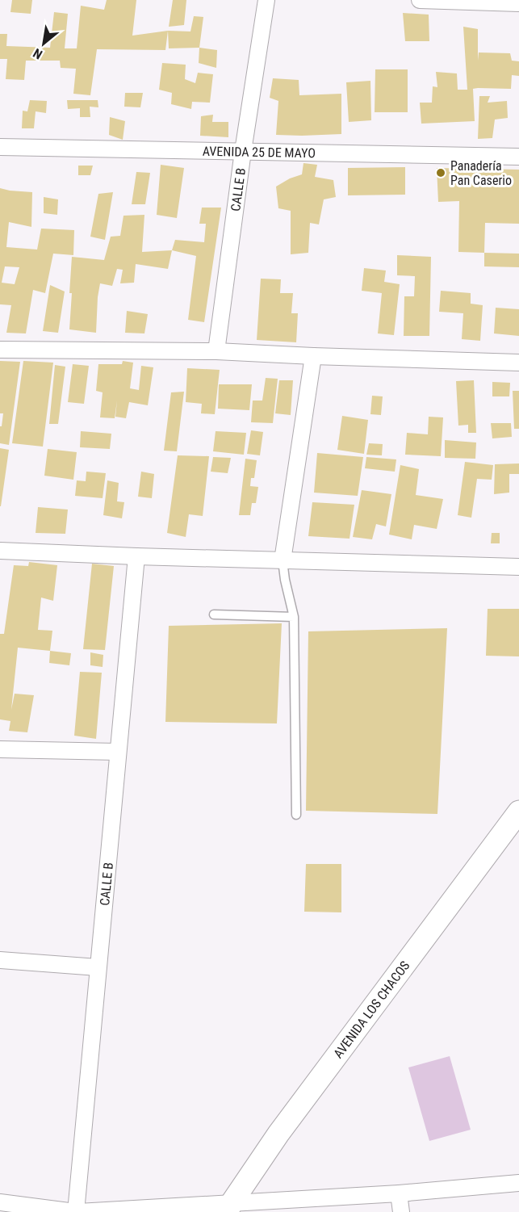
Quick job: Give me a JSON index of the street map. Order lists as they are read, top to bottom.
{
  "streets": {
    "street": ["AVENIDA 25 DE MAYO", "CALLE B", "AVENIDA LOS CHACOS"]
  },
  "crossings": [
    ["AVENIDA 25 DE MAYO", "CALLE B"]
  ],
  "places": ["Panadería Pan Caserio"],
  "north": "bottom left"
}
